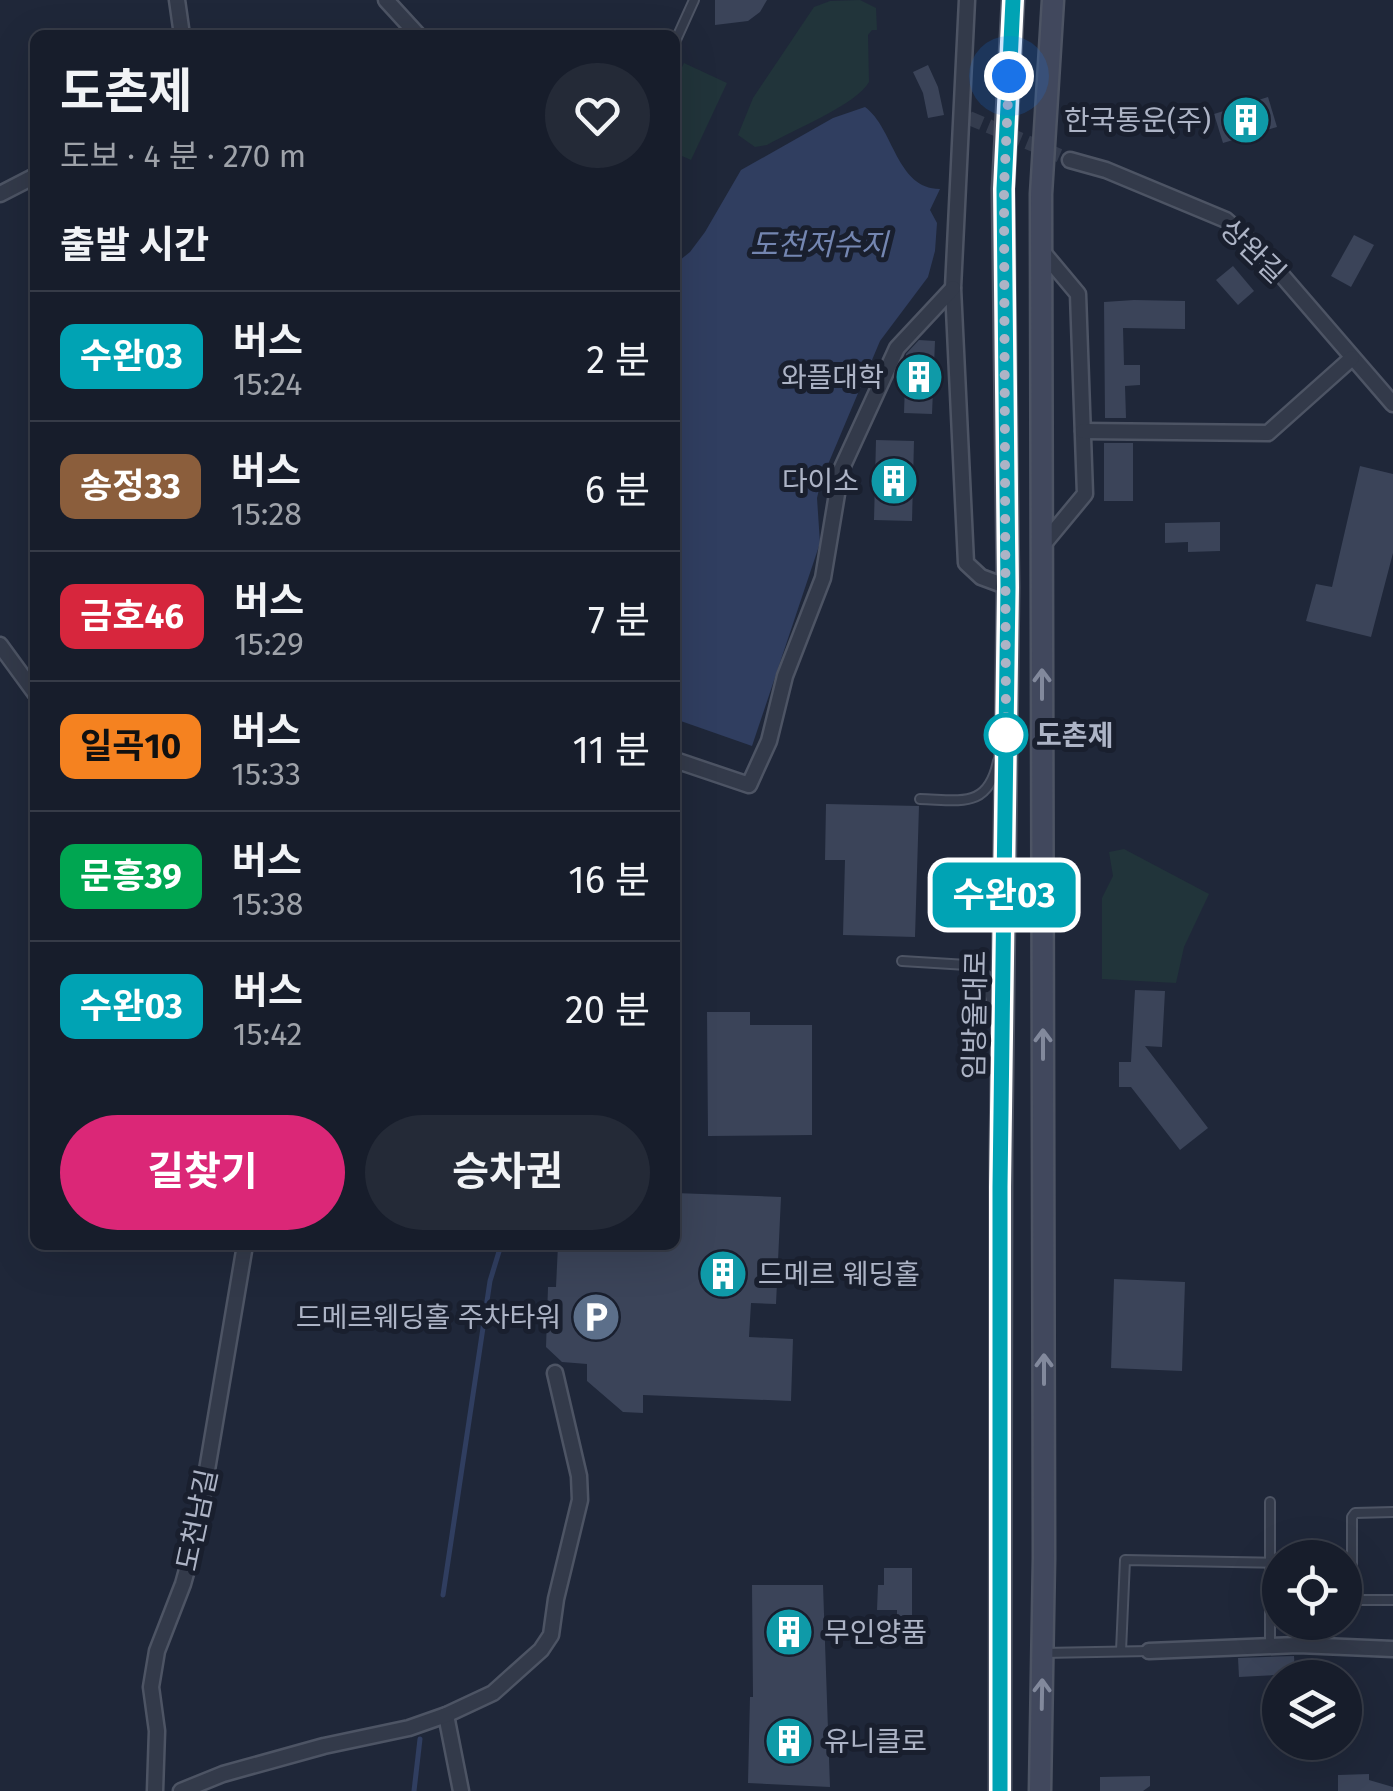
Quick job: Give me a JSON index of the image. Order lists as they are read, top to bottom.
{
  "streets": {
    "main road": ["임방울대로"],
    "street": ["상완길", "도천남길"]
  },
  "water": ["도천저수지"],
  "places": {
    "building": [
      "한국통운(주)",
      "와플대학",
      "다이소",
      "드메르 웨딩홀",
      "무인양품",
      "유니클로"
    ],
    "other": ["도촌제"],
    "parking": ["드메르웨딩홀 주차타워"]
  },
  "lines": ["bus line 수완03"],
  "page": {
    "on_map": "수완03",
    "heading": [
      ["도촌제", "도보 · 4 분 · 270 m"],
      "출발 시간"
    ],
    "list": [
      {
        "mark": "수완03",
        "name": "버스",
        "note": "15:24",
        "value": "2 분"
      },
      {
        "mark": "송정33",
        "name": "버스",
        "note": "15:28",
        "value": "6 분"
      },
      {
        "mark": "금호46",
        "name": "버스",
        "note": "15:29",
        "value": "7 분"
      },
      {
        "mark": "일곡10",
        "name": "버스",
        "note": "15:33",
        "value": "11 분"
      },
      {
        "mark": "문흥39",
        "name": "버스",
        "note": "15:38",
        "value": "16 분"
      },
      {
        "mark": "수완03",
        "name": "버스",
        "note": "15:42",
        "value": "20 분"
      }
    ],
    "buttons": ["길찾기", "승차권"]
  }
}
